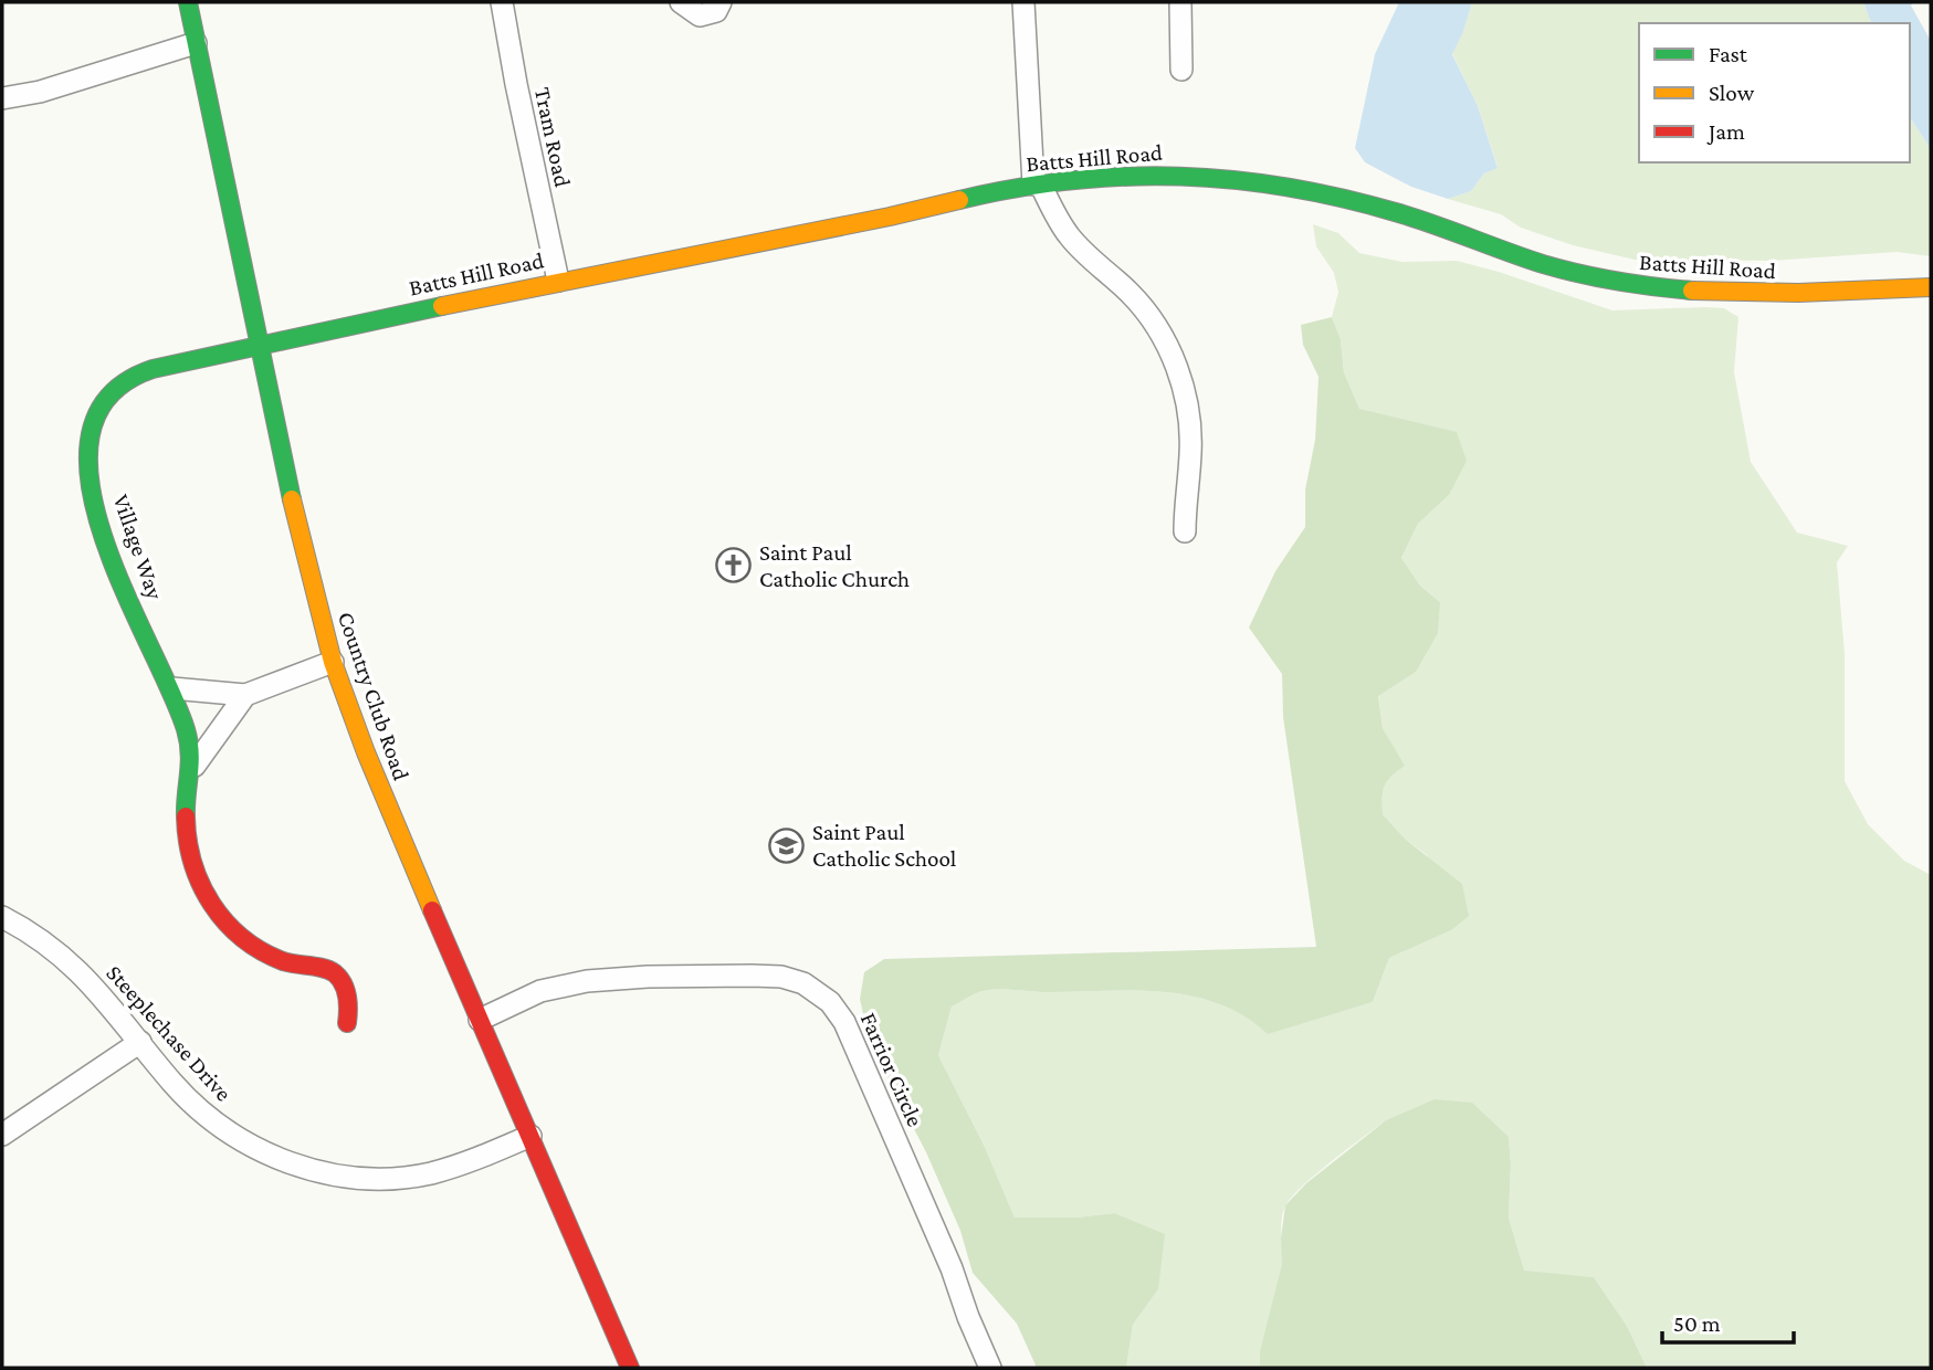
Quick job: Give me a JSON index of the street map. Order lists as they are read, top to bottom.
{
  "streets": {
    "street": [
      "Tram Road",
      "Batts Hill Road",
      "Village Way",
      "Country Club Road",
      "Steeplechase Drive",
      "Farrior Circle"
    ]
  },
  "crossings": [
    ["Tram Road", "Batts Hill Road"],
    ["Batts Hill Road", "Village Way"],
    ["Batts Hill Road", "Country Club Road"],
    ["Village Way", "Country Club Road"],
    ["Country Club Road", "Steeplechase Drive"],
    ["Country Club Road", "Farrior Circle"]
  ],
  "places": {
    "church": ["Saint Paul Catholic Church"],
    "school or university": ["Saint Paul Catholic School"]
  },
  "legend": ["Fast", "Slow", "Jam"],
  "scale_bar": "50 m"
}
